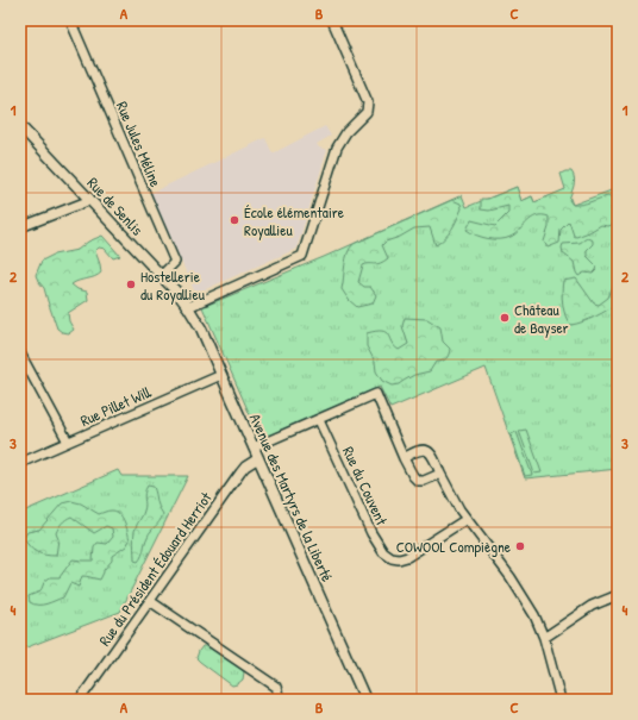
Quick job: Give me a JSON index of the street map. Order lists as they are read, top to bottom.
{
  "streets": {
    "street": [
      "Rue Jules Méline",
      "Rue de Senlis",
      "Rue Pillet Will",
      "Rue du Couvent",
      "Avenue des Martyrs de la Liberté",
      "Rue du Président Édouard Herriot"
    ]
  },
  "crossings": [
    ["Rue Jules Méline", "Rue de Senlis"],
    ["Rue de Senlis", "Avenue des Martyrs de la Liberté"],
    ["Rue Pillet Will", "Avenue des Martyrs de la Liberté"],
    ["Avenue des Martyrs de la Liberté", "Rue du Président Édouard Herriot"]
  ],
  "places": [
    "École élémentaire Royallieu",
    "Hostellerie du Royallieu",
    "Château de Bayser",
    "COWOOL Compiègne"
  ],
  "grid": {
    "columns": ["A", "B", "C"],
    "rows": [
      "1",
      "2",
      "3",
      "4"
    ]
  }
}
